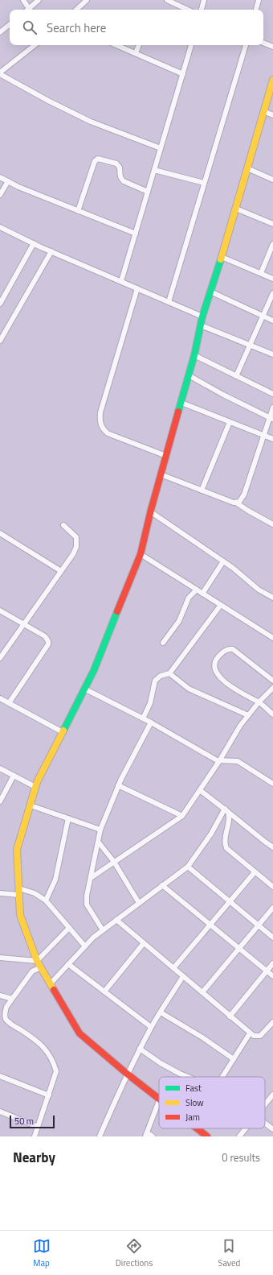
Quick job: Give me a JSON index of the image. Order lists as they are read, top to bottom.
{
  "legend": ["Fast", "Slow", "Jam"],
  "scale_bar": "50 m",
  "page": {
    "search": "Search here",
    "scale": "50 m",
    "heading": ["Nearby", "0 results"],
    "nav": ["Map", "Directions", "Saved"]
  }
}
